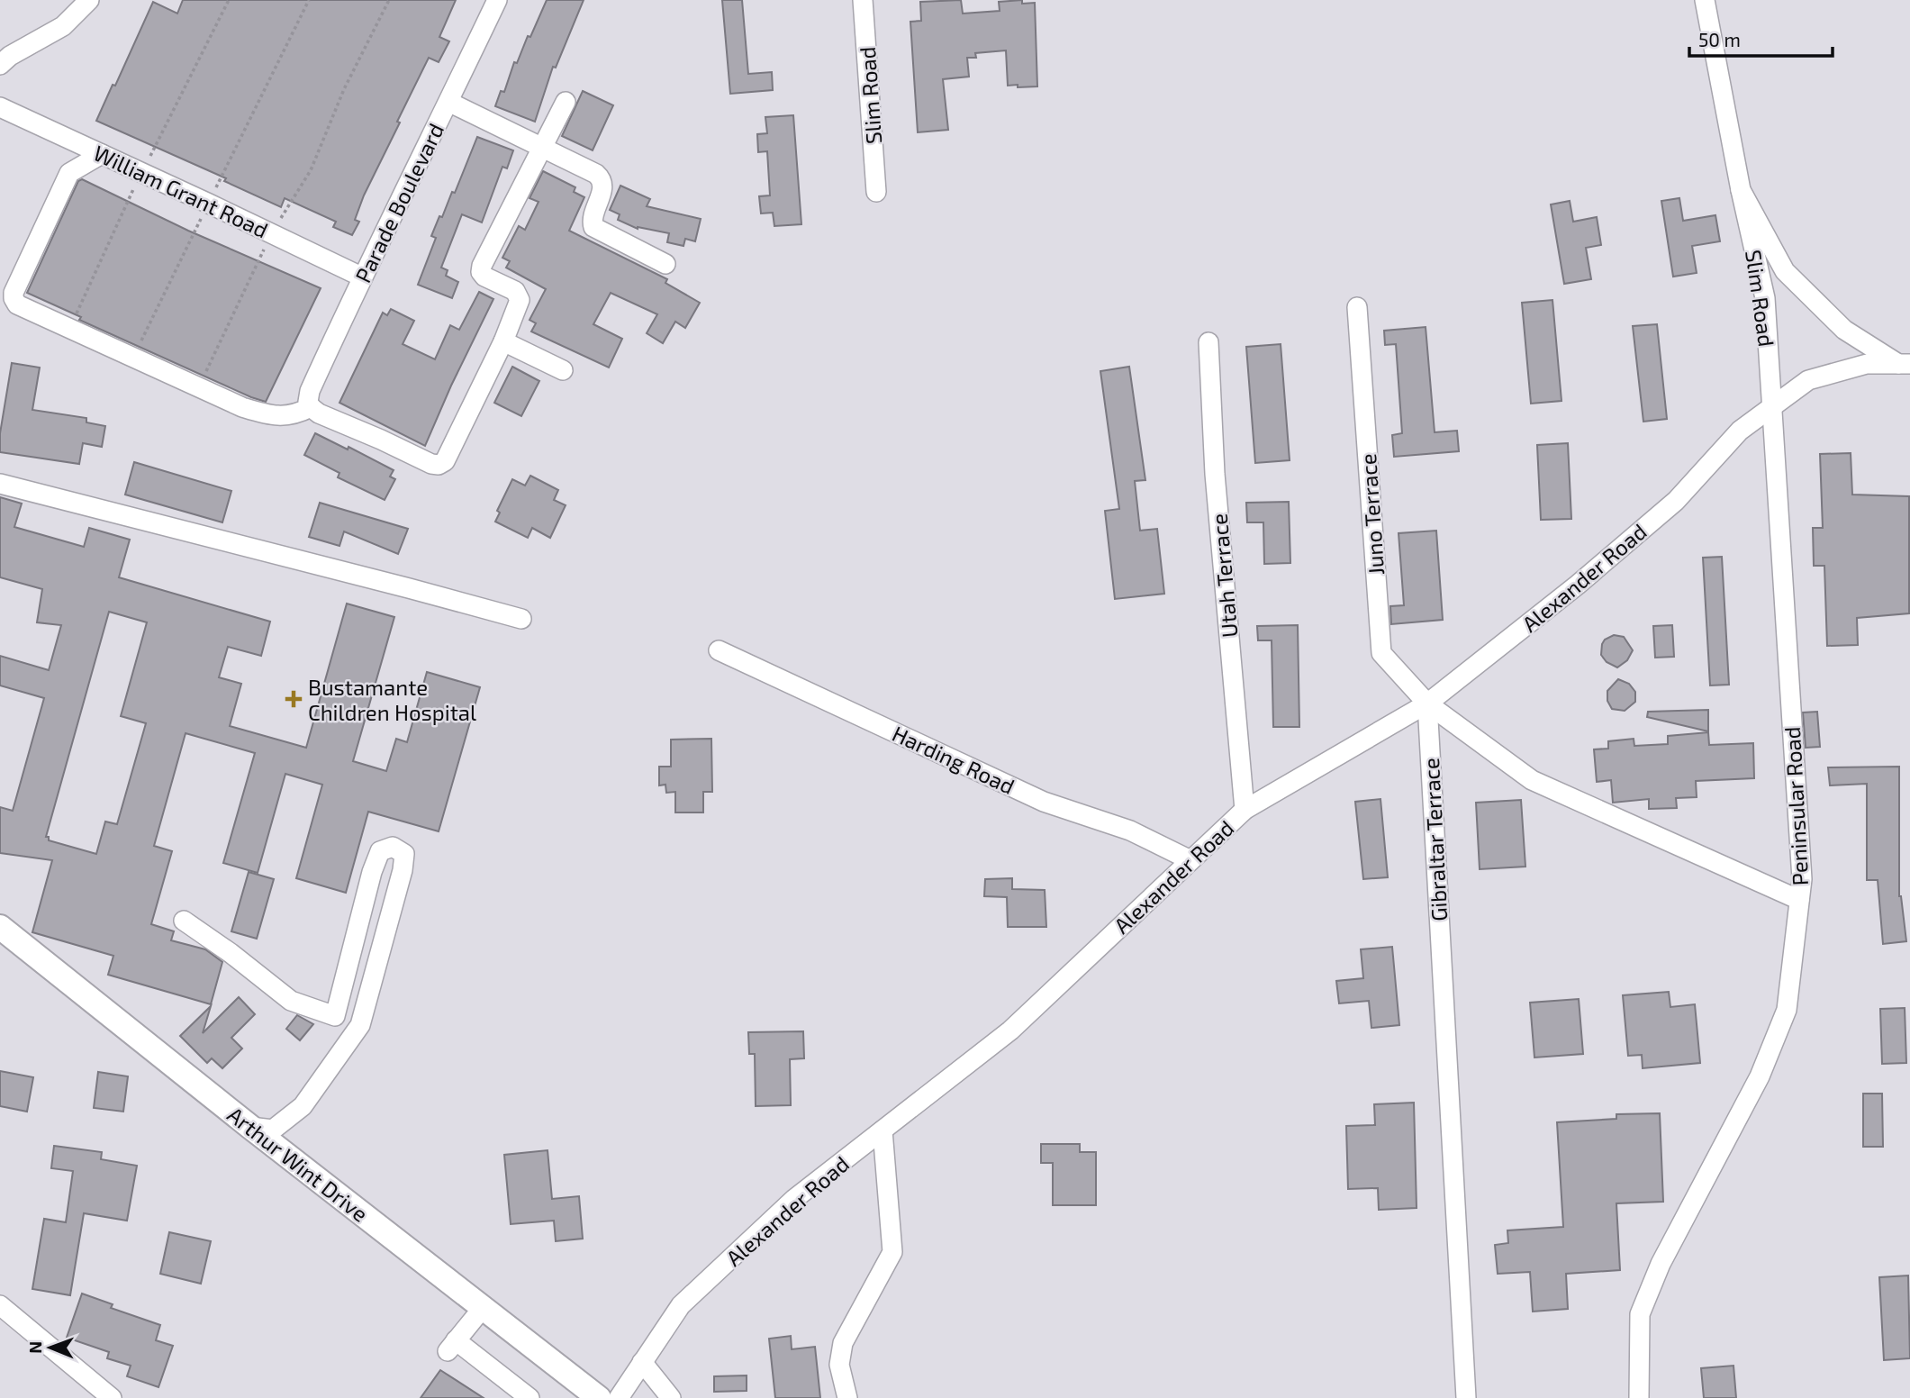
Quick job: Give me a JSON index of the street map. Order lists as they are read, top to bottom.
{
  "streets": {
    "main road": ["Arthur Wint Drive"],
    "street": [
      "Slim Road",
      "William Grant Road",
      "Parade Boulevard",
      "Juno Terrace",
      "Utah Terrace",
      "Alexander Road",
      "Harding Road",
      "Peninsular Road",
      "Gibraltar Terrace"
    ]
  },
  "crossings": [
    ["Slim Road", "Alexander Road"],
    ["Slim Road", "Peninsular Road"],
    ["William Grant Road", "Parade Boulevard"],
    ["Juno Terrace", "Alexander Road"],
    ["Juno Terrace", "Gibraltar Terrace"],
    ["Utah Terrace", "Alexander Road"],
    ["Alexander Road", "Harding Road"],
    ["Alexander Road", "Peninsular Road"],
    ["Alexander Road", "Gibraltar Terrace"]
  ],
  "places": {
    "health": ["Bustamante Children Hospital"]
  },
  "scale_bar": "50 m",
  "north": "left"
}
